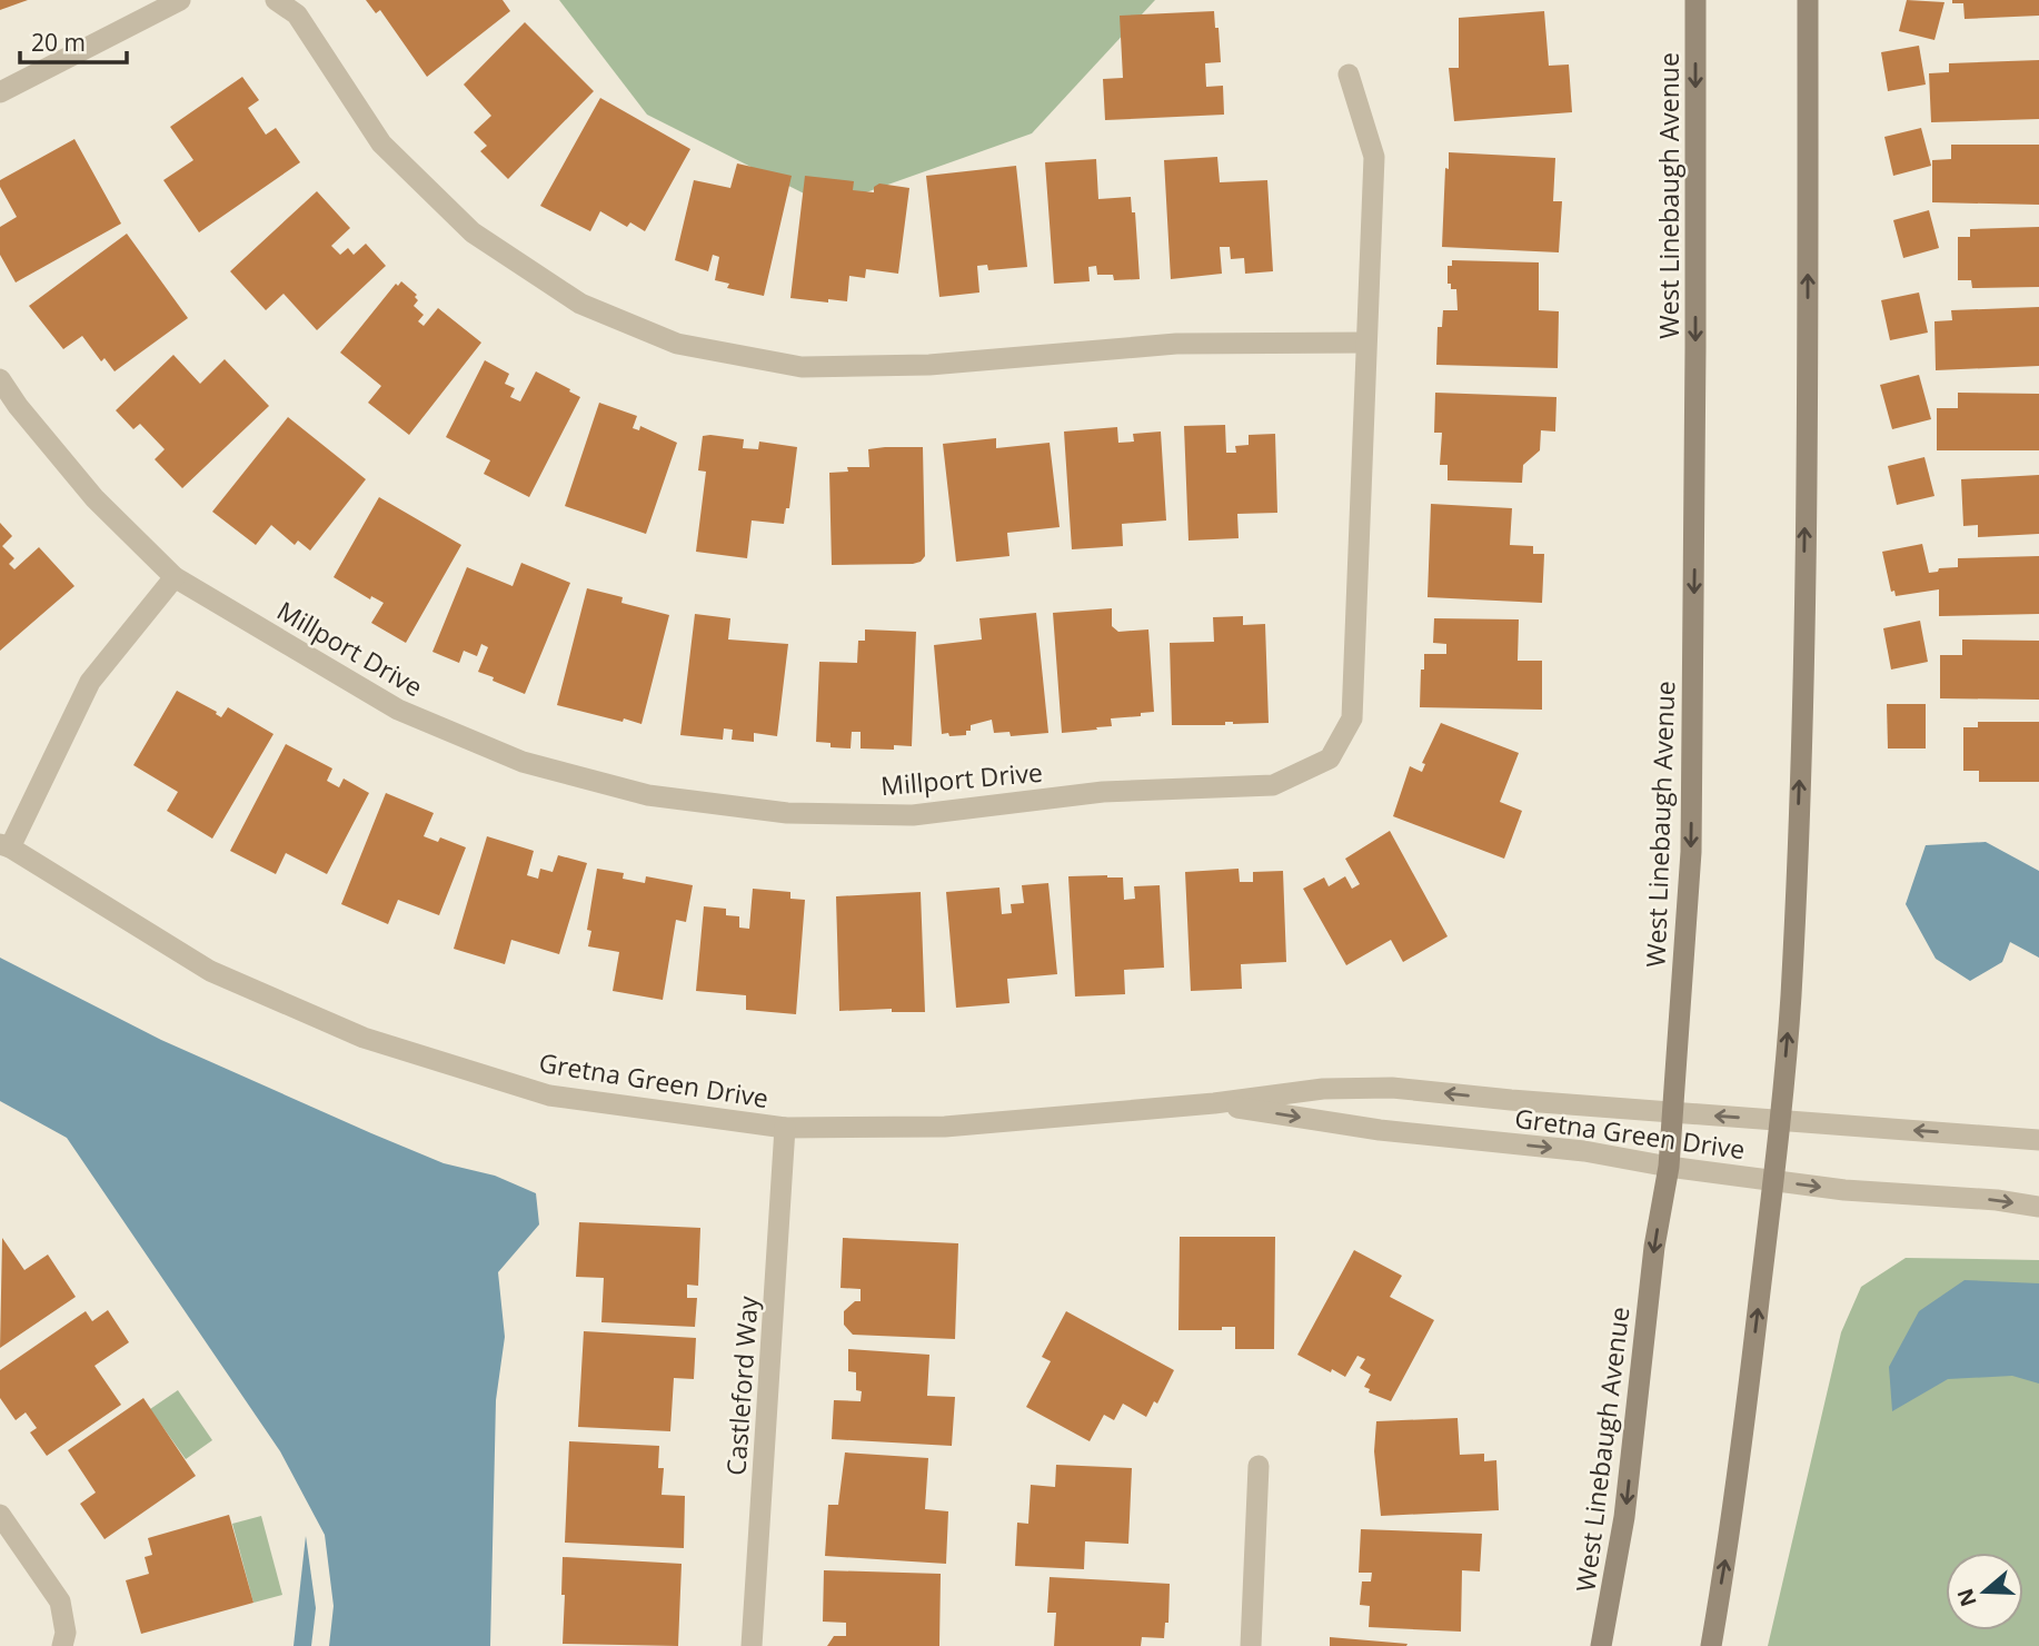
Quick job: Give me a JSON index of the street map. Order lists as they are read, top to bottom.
{
  "streets": {
    "main road": ["West Linebaugh Avenue"],
    "street": ["Millport Drive", "Gretna Green Drive", "Castleford Way"]
  },
  "crossings": [
    ["West Linebaugh Avenue", "Gretna Green Drive"],
    ["Gretna Green Drive", "Castleford Way"]
  ],
  "scale_bar": "20 m",
  "north": "left"
}
